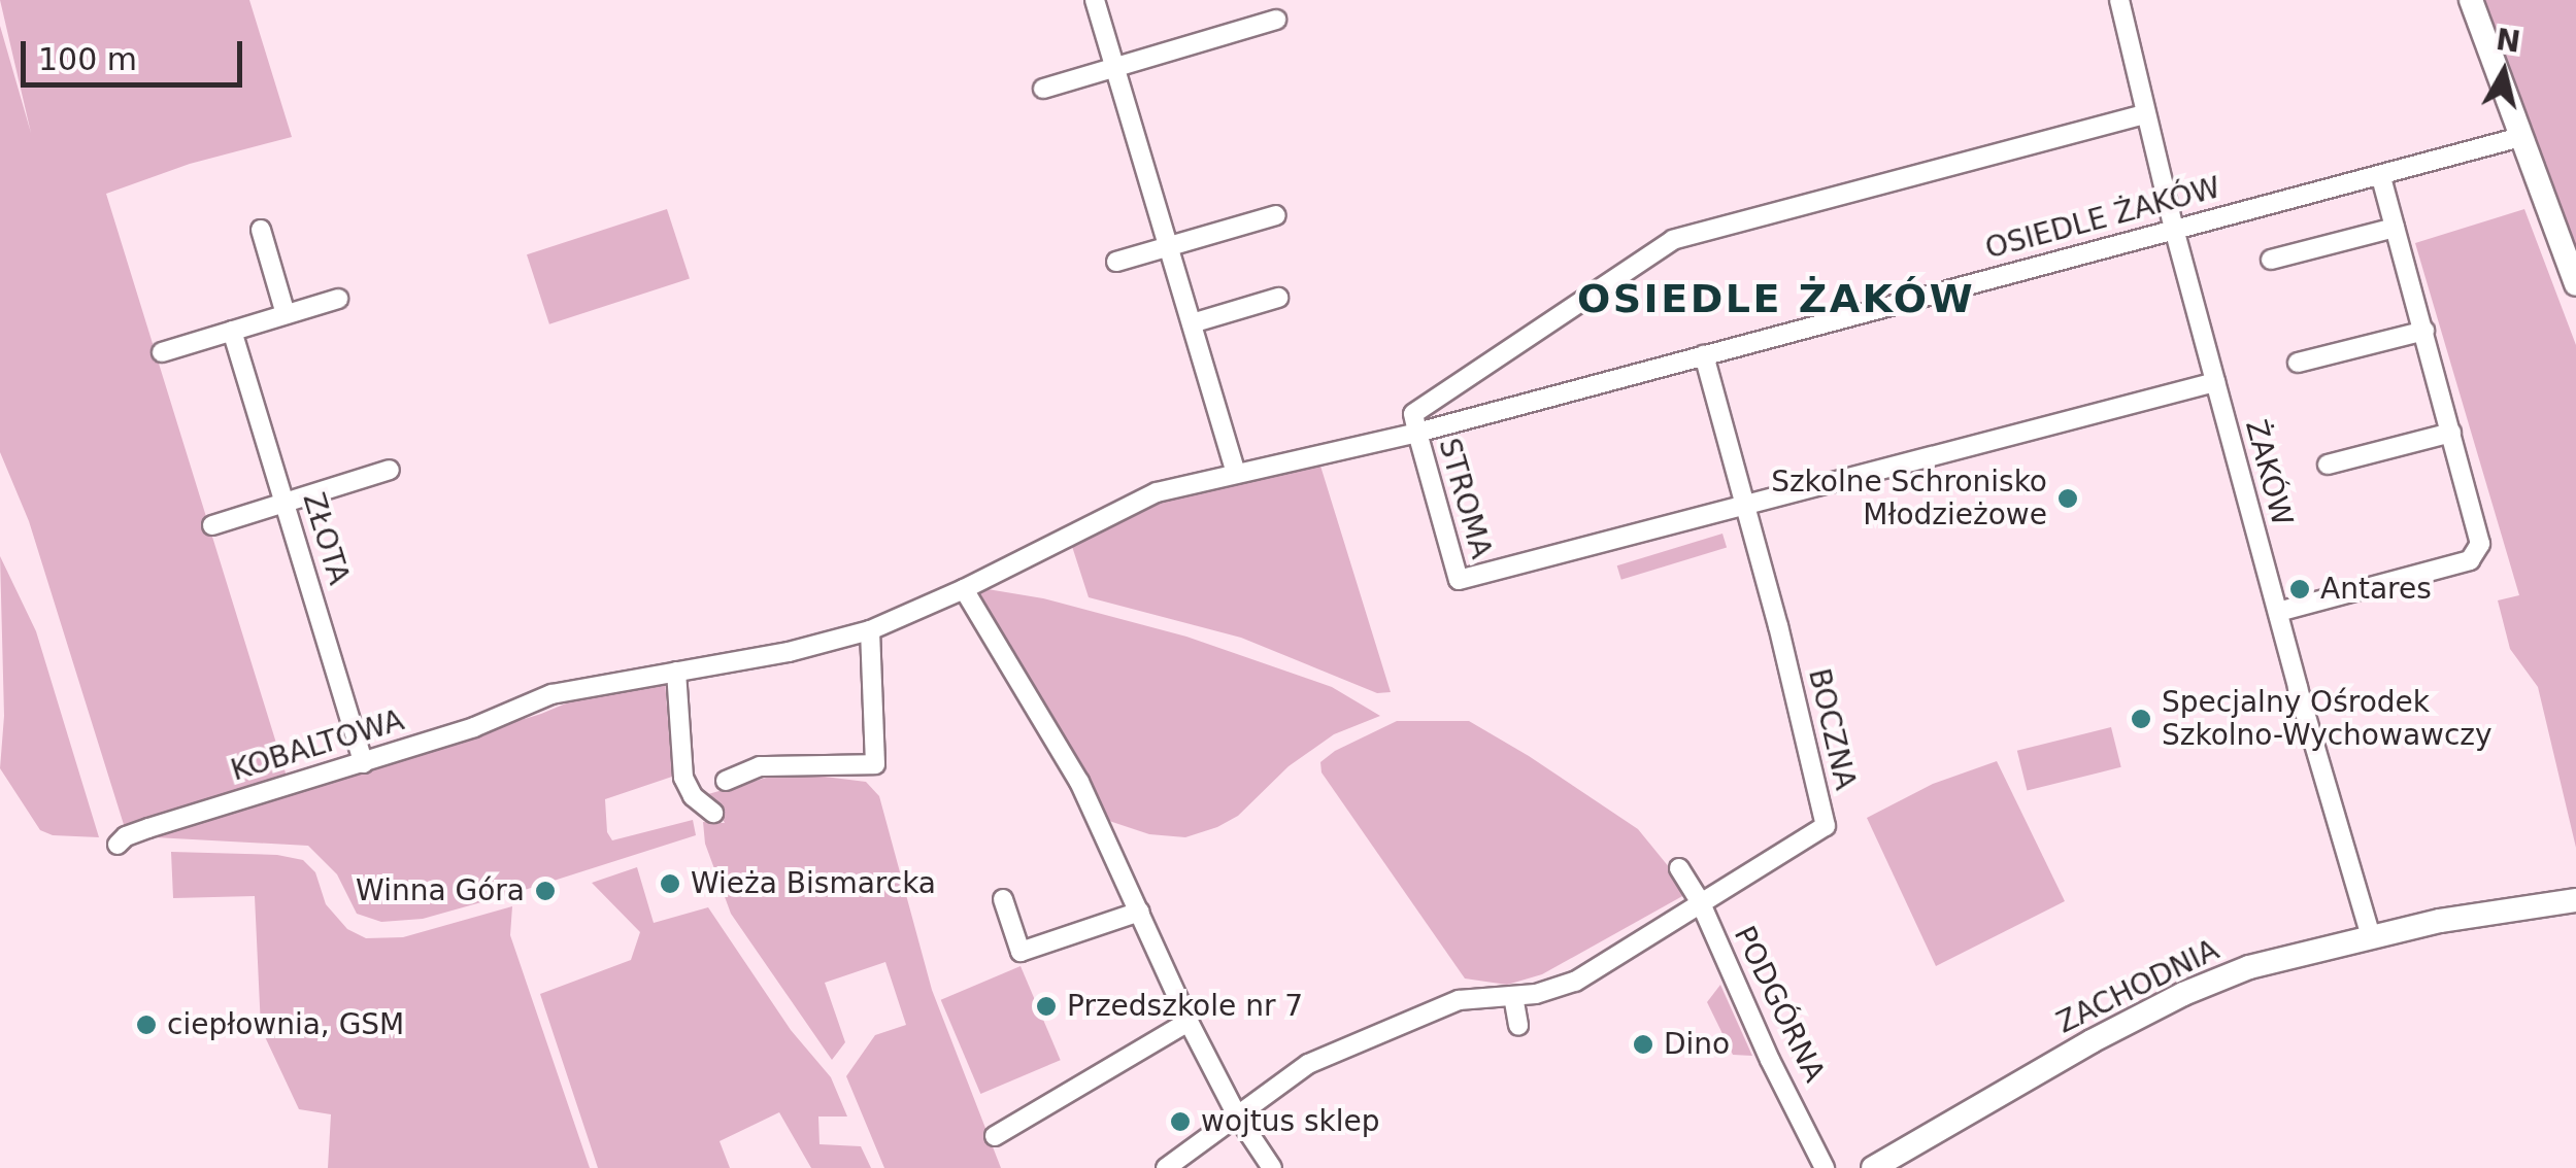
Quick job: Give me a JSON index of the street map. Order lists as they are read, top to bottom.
{
  "streets": {
    "street": [
      "OSIEDLE ŻAKÓW",
      "ŻAKÓW",
      "STROMA",
      "ZŁOTA",
      "BOCZNA",
      "KOBALTOWA",
      "ZACHODNIA",
      "PODGÓRNA"
    ]
  },
  "crossings": [
    ["OSIEDLE ŻAKÓW", "ŻAKÓW"],
    ["OSIEDLE ŻAKÓW", "STROMA"],
    ["OSIEDLE ŻAKÓW", "KOBALTOWA"],
    ["ŻAKÓW", "ZACHODNIA"],
    ["STROMA", "BOCZNA"],
    ["ZŁOTA", "KOBALTOWA"],
    ["BOCZNA", "PODGÓRNA"]
  ],
  "districts": ["OSIEDLE ŻAKÓW"],
  "places": [
    "Szkolne Schronisko Młodzieżowe",
    "Antares",
    "Specjalny Ośrodek Szkolno-Wychowawczy",
    "Wieża Bismarcka",
    "Winna Góra",
    "Przedszkole nr 7",
    "ciepłownia, GSM",
    "Dino",
    "wojtus sklep"
  ],
  "scale_bar": "100 m",
  "north": "top"
}
